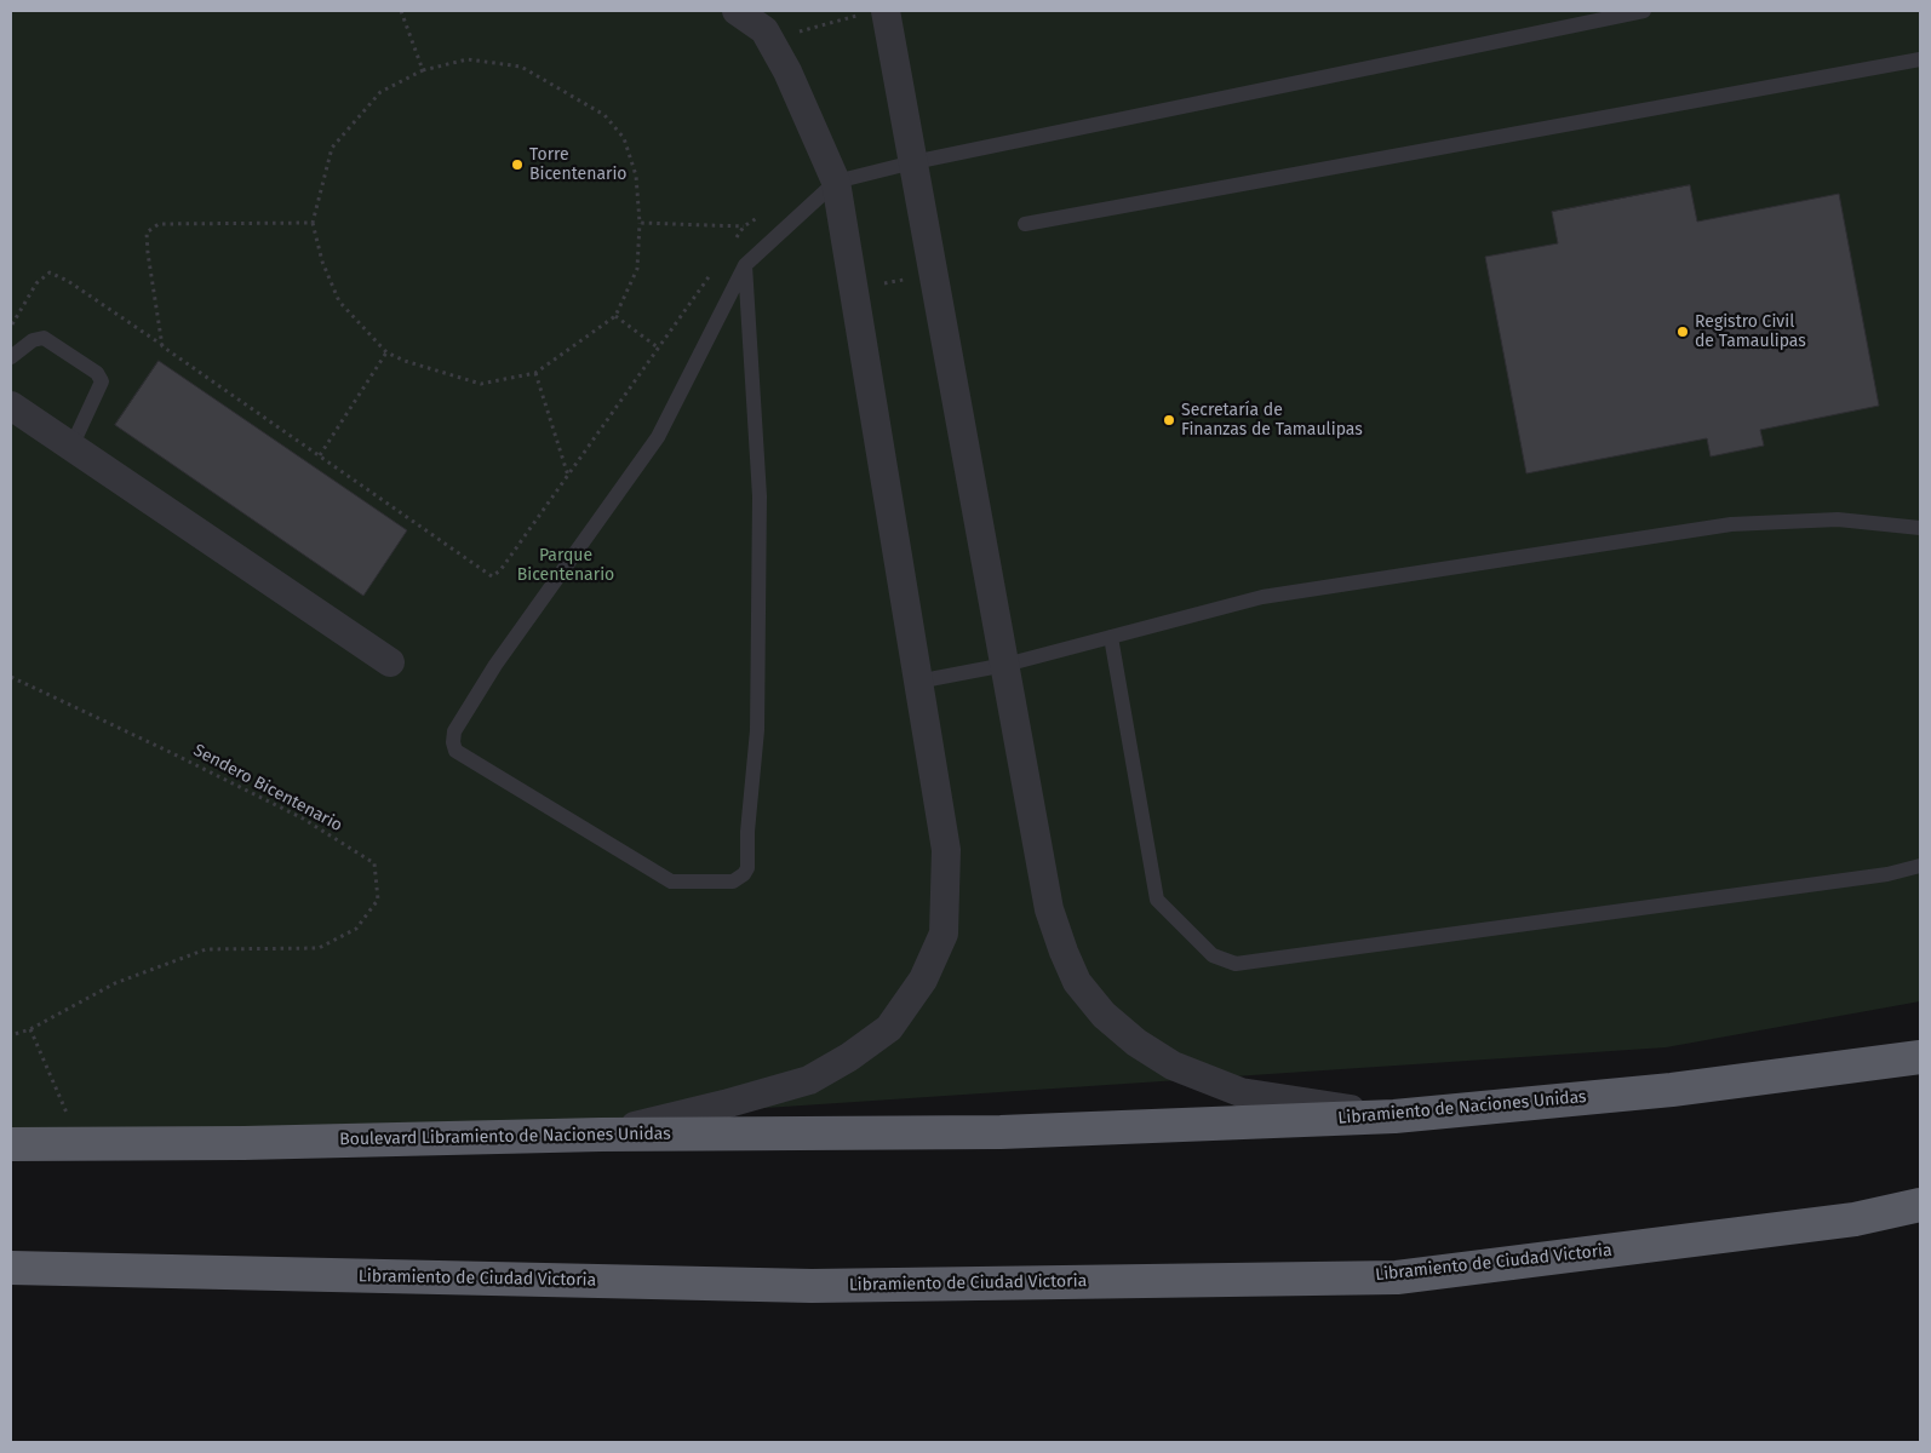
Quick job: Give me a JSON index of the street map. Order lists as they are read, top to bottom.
{
  "streets": {
    "highway": ["Libramiento de Naciones Unidas", "Boulevard Libramiento de Naciones Unidas", "Libramiento de Ciudad Victoria"],
    "path": ["Sendero Bicentenario"]
  },
  "crossings": [
    ["Libramiento de Naciones Unidas", "Boulevard Libramiento de Naciones Unidas"]
  ],
  "parks": ["Parque Bicentenario"],
  "places": ["Torre Bicentenario", "Registro Civil de Tamaulipas", "Secretaría de Finanzas de Tamaulipas"]
}
